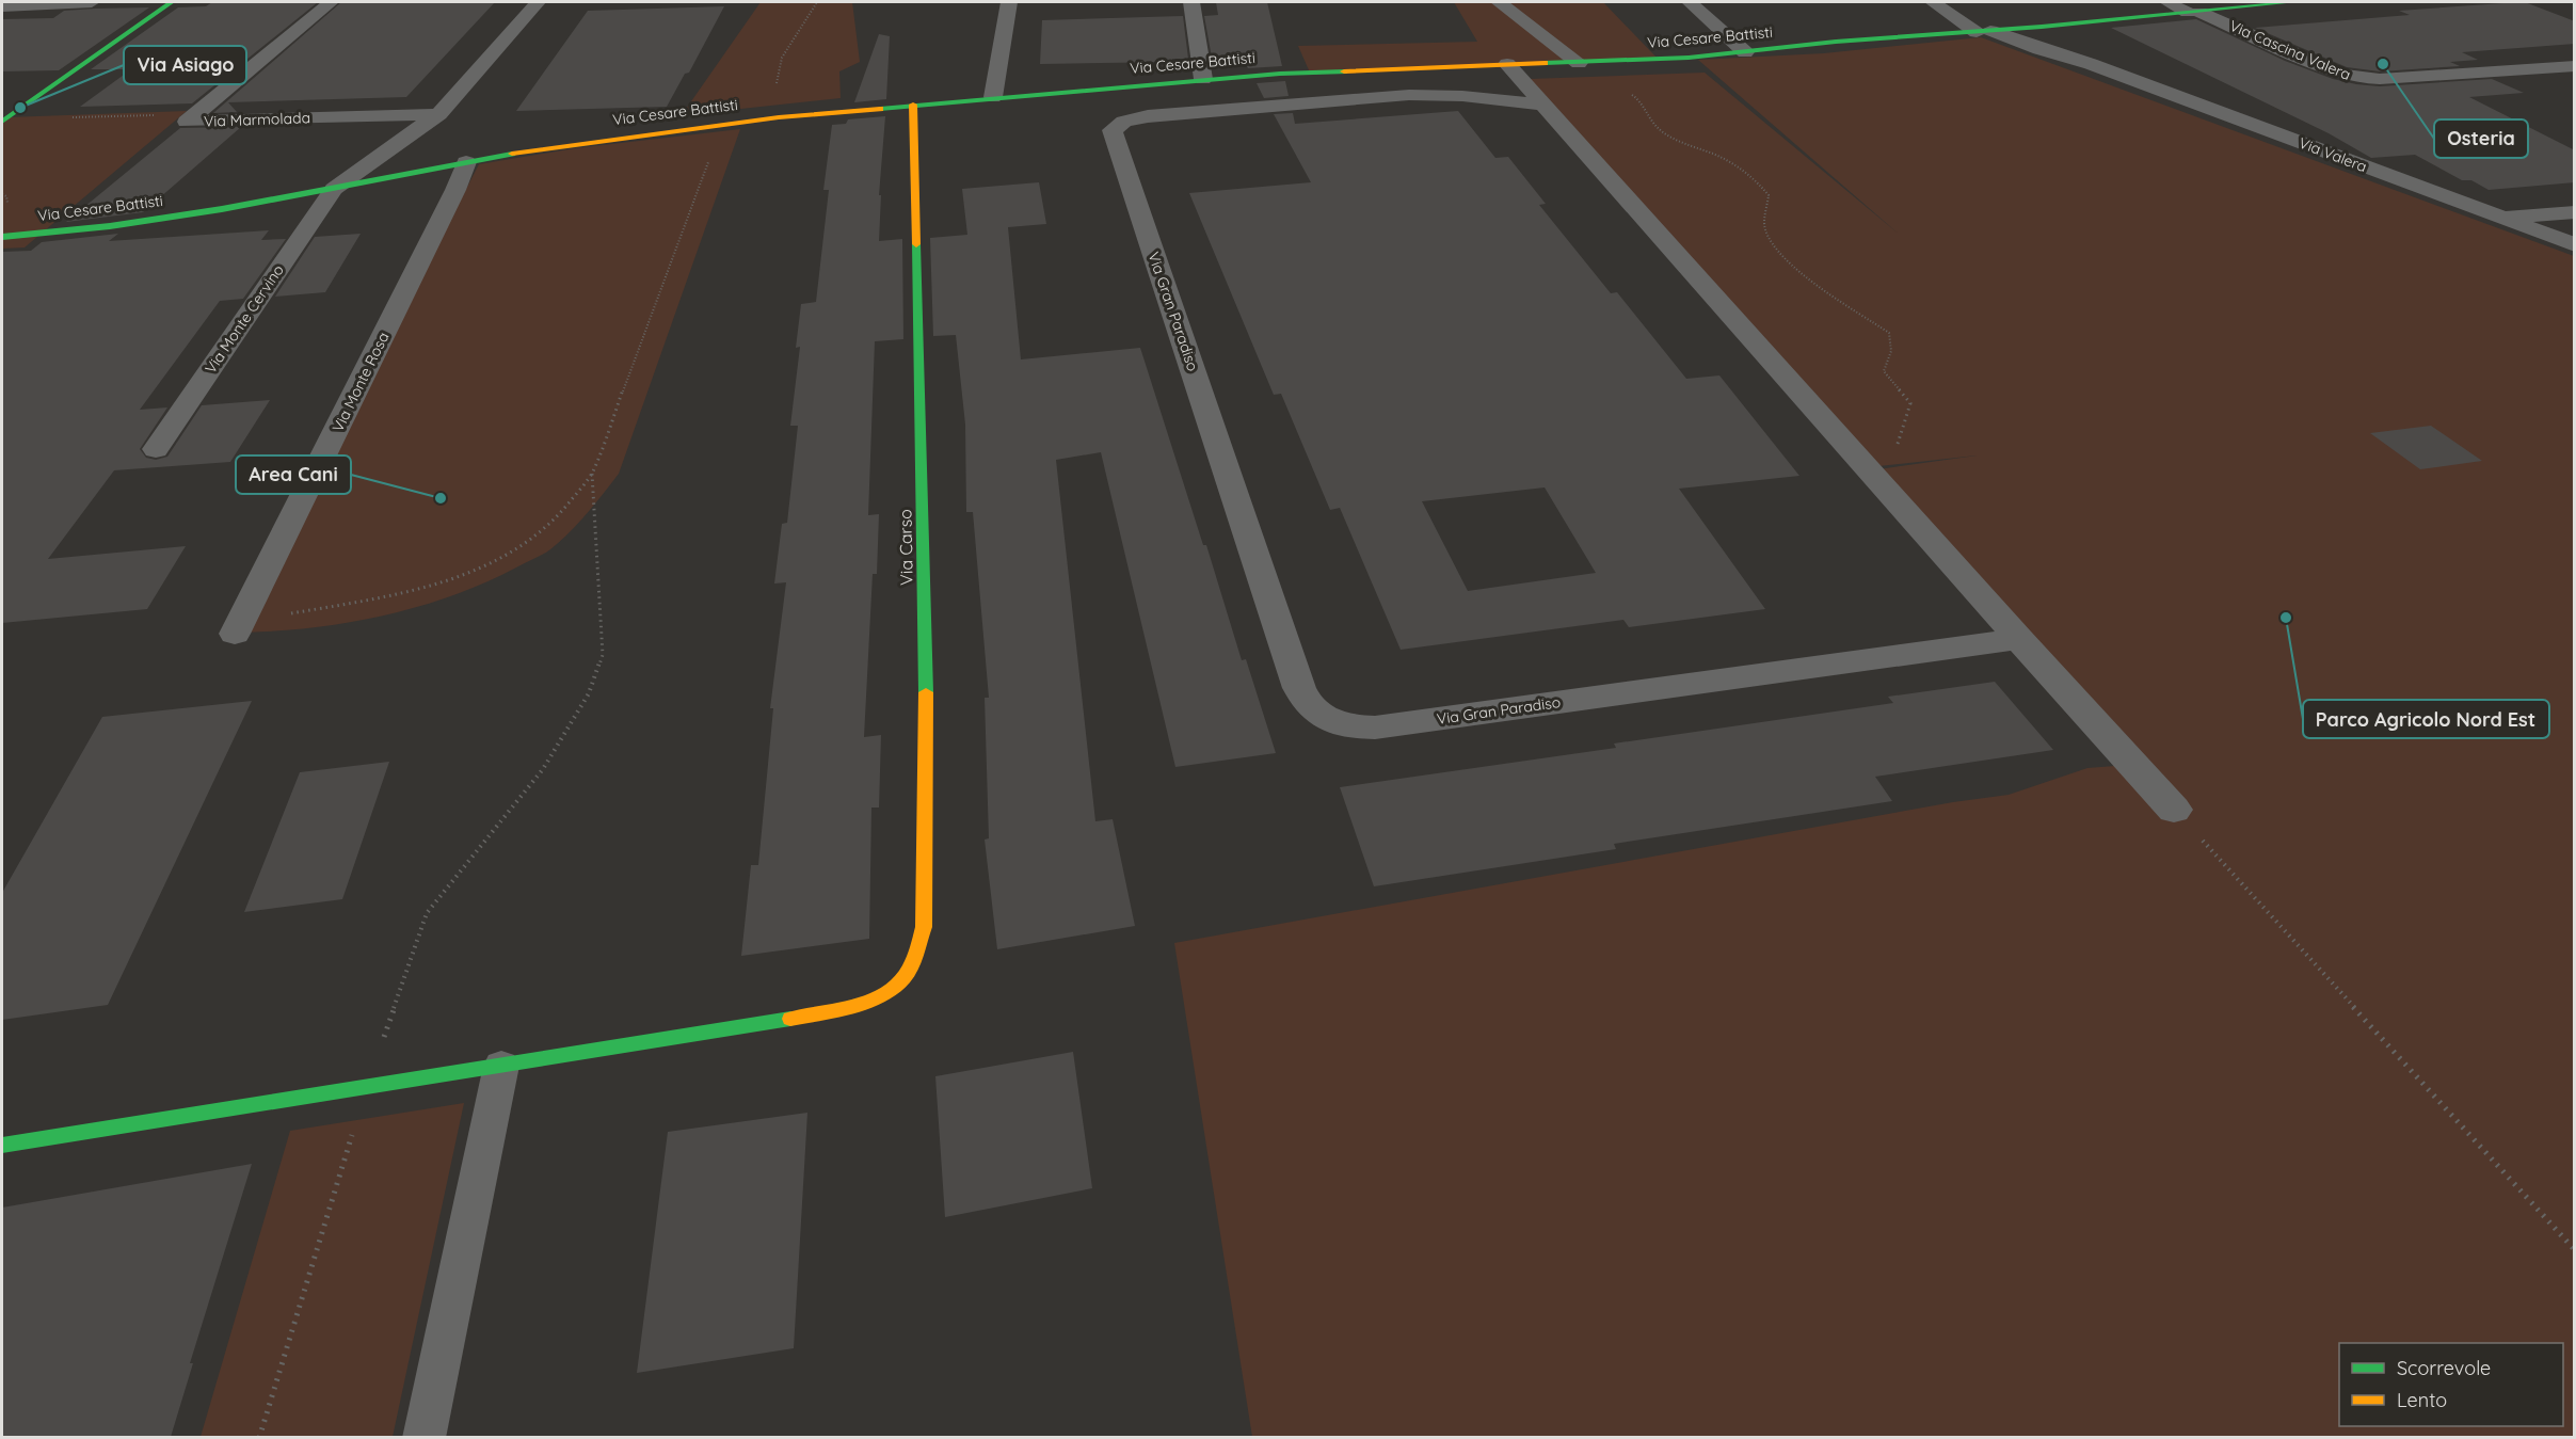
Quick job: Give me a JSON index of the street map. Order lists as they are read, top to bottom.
{
  "streets": {
    "street": [
      "Via Cesare Battisti",
      "Via Cascina Valera",
      "Via Marmolada",
      "Via Valera",
      "Via Gran Paradiso",
      "Via Monte Cervino",
      "Via Monte Rosa",
      "Via Carso"
    ]
  },
  "crossings": [
    ["Via Cesare Battisti", "Via Cascina Valera"],
    ["Via Cesare Battisti", "Via Valera"],
    ["Via Cesare Battisti", "Via Monte Cervino"],
    ["Via Cesare Battisti", "Via Monte Rosa"],
    ["Via Cesare Battisti", "Via Carso"]
  ],
  "places": [
    "Osteria",
    "Via Asiago",
    "Area Cani",
    "Parco Agricolo Nord Est"
  ],
  "legend": ["Scorrevole", "Lento"]
}
